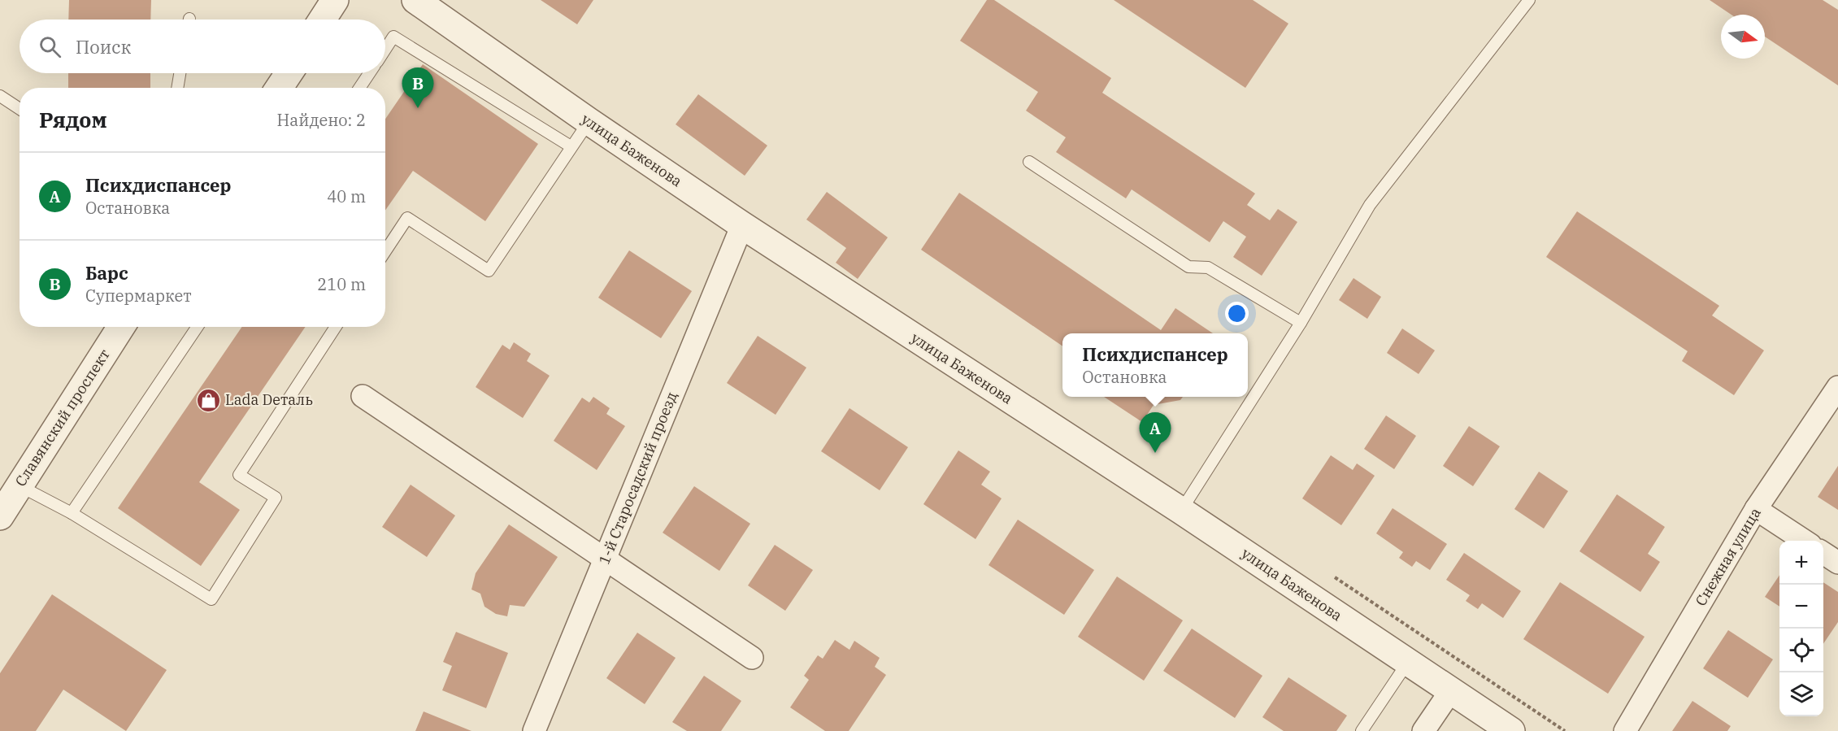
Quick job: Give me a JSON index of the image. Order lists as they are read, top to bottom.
{
  "streets": {
    "street": [
      "улица Баженова",
      "Славянский проспект",
      "1-й Старосадский проезд",
      "Снежная улица"
    ]
  },
  "crossings": [
    ["улица Баженова", "1-й Старосадский проезд"]
  ],
  "places": {
    "shop": ["Lada Dеталь"]
  },
  "north": "right",
  "page": {
    "search": "Поиск",
    "pins": ["B", "A"],
    "heading": ["Рядом", "Найдено: 2"],
    "list": [
      {
        "mark": "A",
        "name": "Психдиспансер",
        "note": "Остановка",
        "value": "40 m"
      },
      {
        "mark": "B",
        "name": "Барс",
        "note": "Супермаркет",
        "value": "210 m"
      }
    ],
    "popup": ["Психдиспансер", "Остановка"],
    "map_buttons": ["+", "−"]
  }
}
